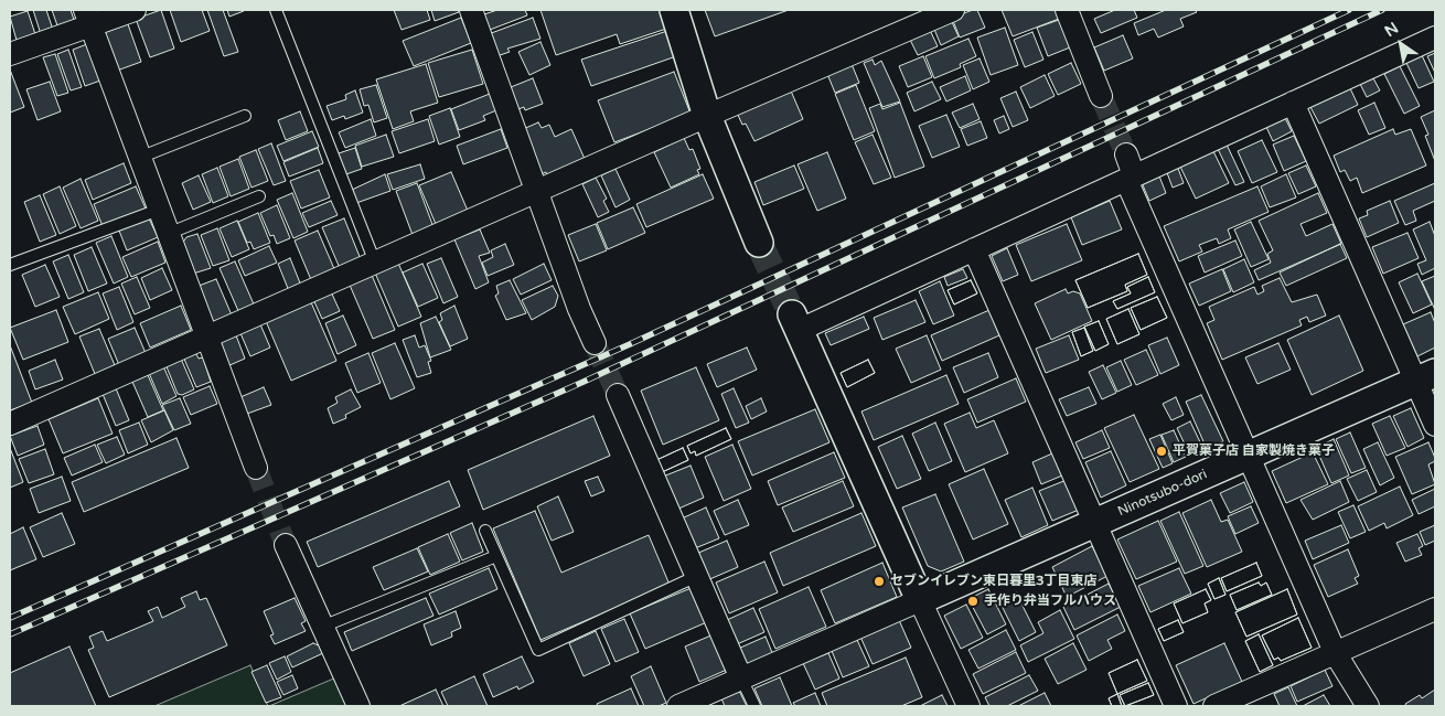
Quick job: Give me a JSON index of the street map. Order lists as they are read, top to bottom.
{
  "streets": {
    "street": ["Ninotsubo-dori"]
  },
  "places": ["平賀菓子店 自家製焼き菓子", "セブンイレブン東日暮里3丁目東店", "手作り弁当フルハウス"],
  "north": "top left"
}
